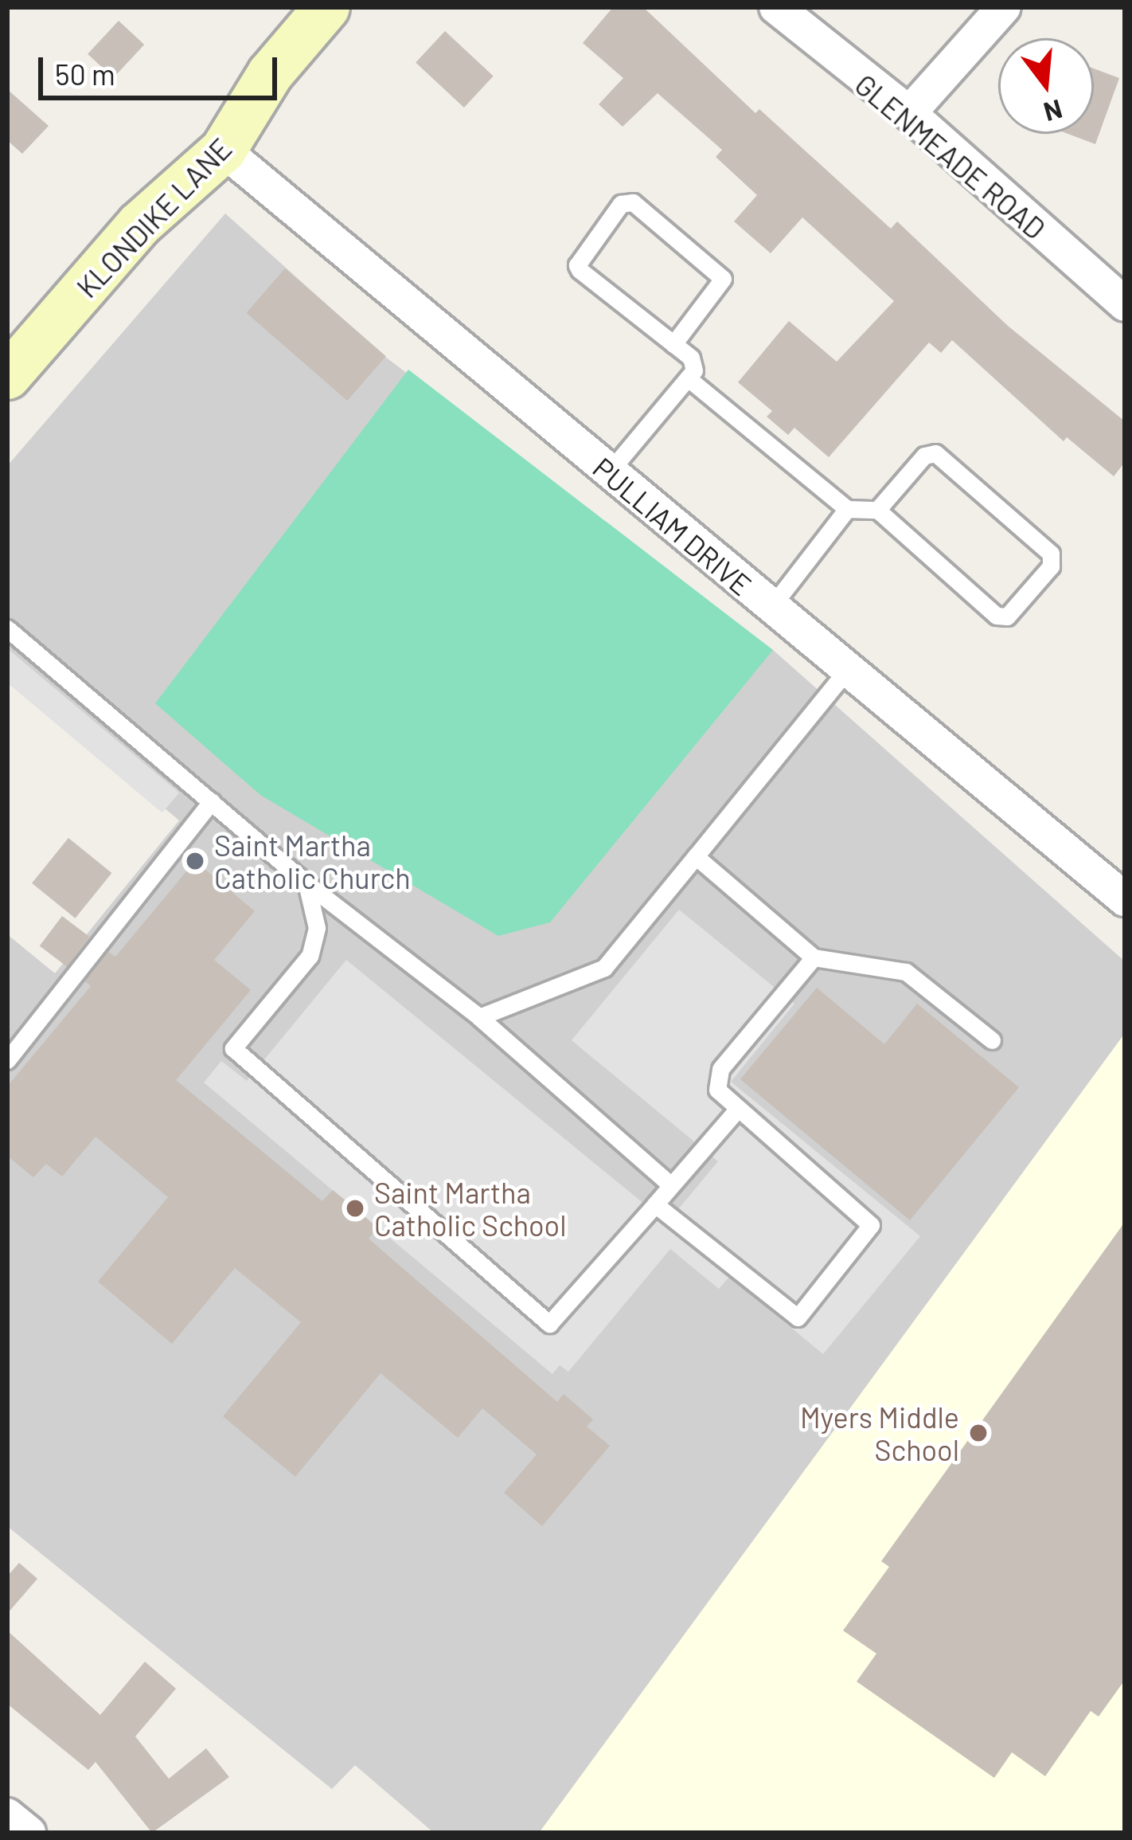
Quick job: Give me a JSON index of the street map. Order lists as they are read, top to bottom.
{
  "streets": {
    "street": ["GLENMEADE ROAD", "KLONDIKE LANE", "PULLIAM DRIVE"]
  },
  "crossings": [
    ["KLONDIKE LANE", "PULLIAM DRIVE"]
  ],
  "places": ["Saint Martha Catholic Church", "Saint Martha Catholic School", "Myers Middle School"],
  "scale_bar": "50 m",
  "north": "bottom"
}
